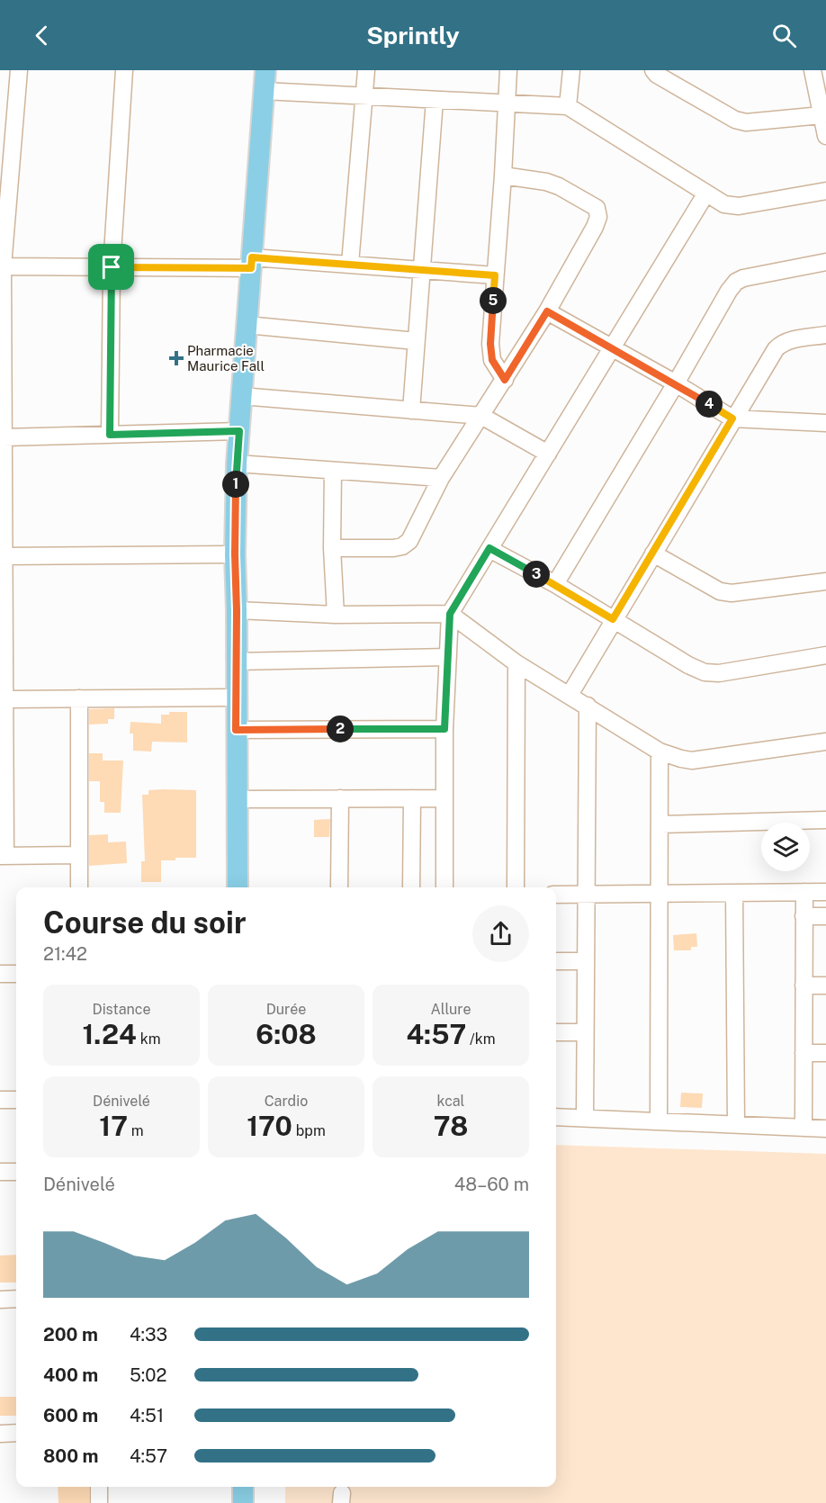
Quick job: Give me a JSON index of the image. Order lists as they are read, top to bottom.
{
  "places": {
    "health": ["Pharmacie Maurice Fall"]
  },
  "page": {
    "header": "Sprintly",
    "pins": [
      "5",
      "4",
      "1",
      "3",
      "2"
    ],
    "heading": ["Course du soir", "21:42"],
    "stats": [
      ["Distance", "1.24 km"],
      ["Durée", "6:08"],
      ["Allure", "4:57 /km"],
      ["Dénivelé", "17 m"],
      ["Cardio", "170 bpm"],
      ["kcal", "78"]
    ],
    "chart": ["Dénivelé", "48–60 m"],
    "list": [
      {
        "name": "200 m",
        "note": "4:33"
      },
      {
        "name": "400 m",
        "note": "5:02"
      },
      {
        "name": "600 m",
        "note": "4:51"
      },
      {
        "name": "800 m",
        "note": "4:57"
      }
    ]
  }
}
